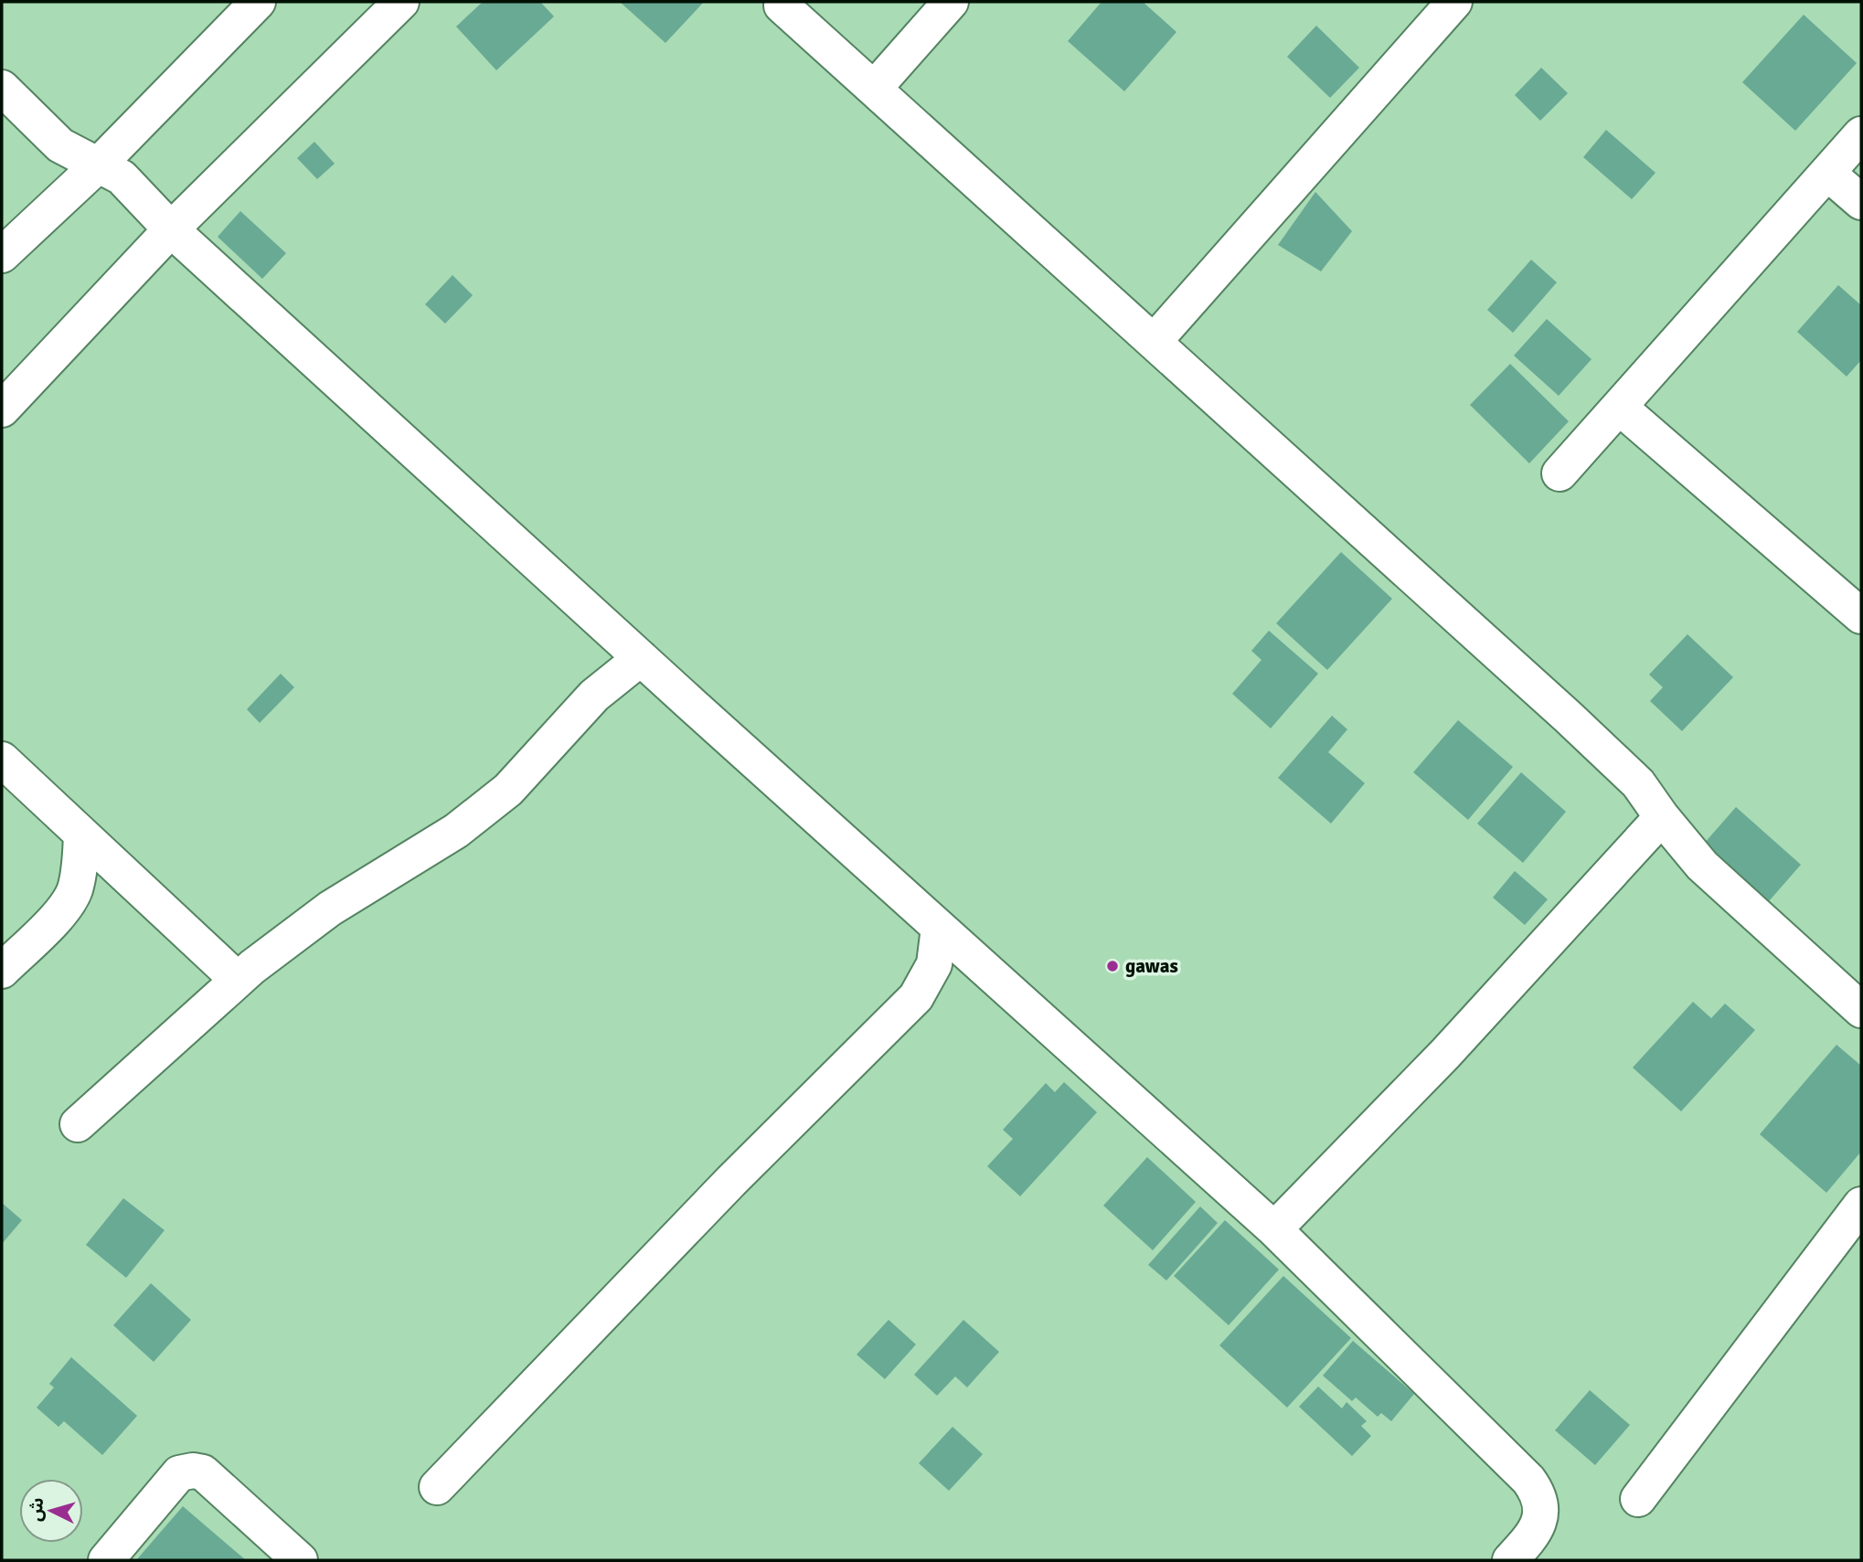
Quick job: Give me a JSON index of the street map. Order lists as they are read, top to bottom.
{
  "places": ["gawas"],
  "north": "left"
}
